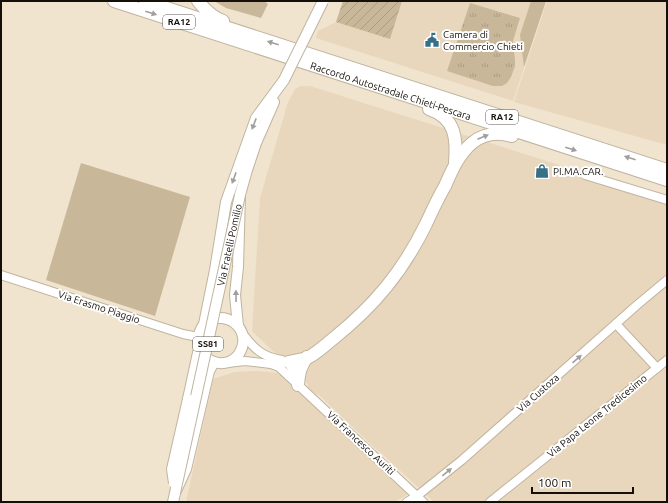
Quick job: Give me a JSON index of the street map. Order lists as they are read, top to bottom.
{
  "streets": {
    "highway": ["RA12", "Raccordo Autostradale Chieti-Pescara"],
    "main road": ["Via Fratelli Pomilio", "SS81"],
    "street": [
      "Via Erasmo Piaggio",
      "Via Custoza",
      "Via Papa Leone Tredicesimo",
      "Via Francesco Auriti"
    ]
  },
  "crossings": [
    ["Via Custoza", "Via Francesco Auriti"]
  ],
  "one_way": ["Via Custoza"],
  "places": {
    "public building": ["Camera di Commercio Chieti"],
    "shop": ["PI.MA.CAR."]
  },
  "scale_bar": "100 m"
}
